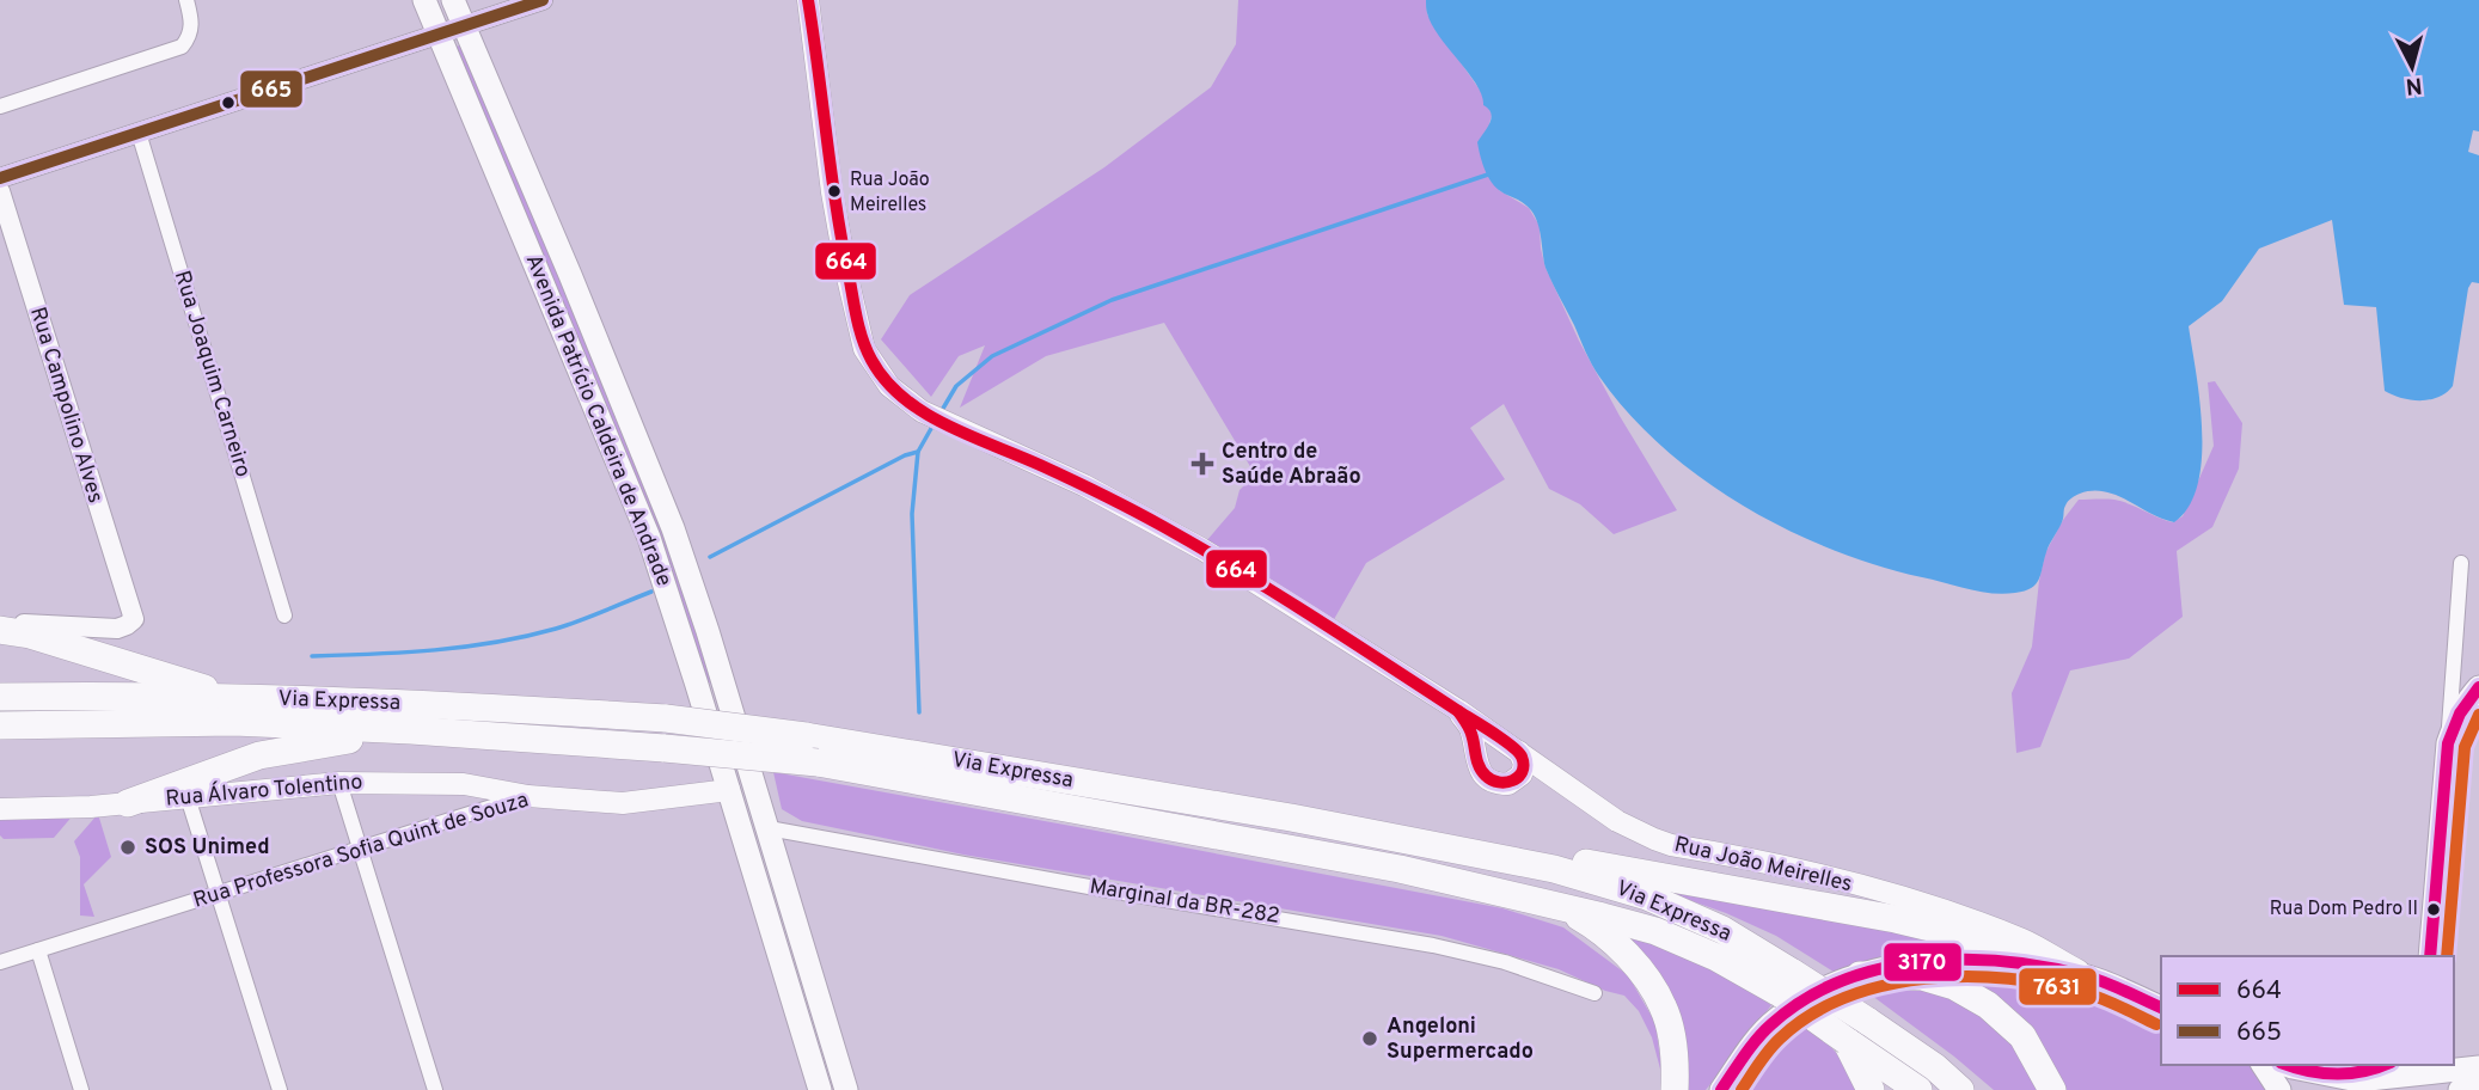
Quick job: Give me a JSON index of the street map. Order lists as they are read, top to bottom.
{
  "streets": {
    "highway": ["Via Expressa"],
    "main road": [
      "Avenida Patrício Caldeira de Andrade",
      "Rua Álvaro Tolentino",
      "Rua Professora Sofia Quint de Souza",
      "Rua João Meirelles"
    ],
    "street": ["Rua Joaquim Carneiro", "Rua Campolino Alves", "Marginal da BR-282"]
  },
  "crossings": [
    ["Avenida Patrício Caldeira de Andrade", "Rua Professora Sofia Quint de Souza"],
    ["Avenida Patrício Caldeira de Andrade", "Marginal da BR-282"],
    ["Rua Álvaro Tolentino", "Rua Professora Sofia Quint de Souza"]
  ],
  "places": {
    "other": [
      "Rua João Meirelles",
      "SOS Unimed",
      "Rua Dom Pedro II",
      "Angeloni Supermercado"
    ],
    "health": ["Centro de Saúde Abraão"]
  },
  "lines": [
    "transit line 664",
    "transit line 665",
    "transit line 3170",
    "transit line 7631"
  ],
  "legend": ["664", "665"],
  "north": "bottom"
}
